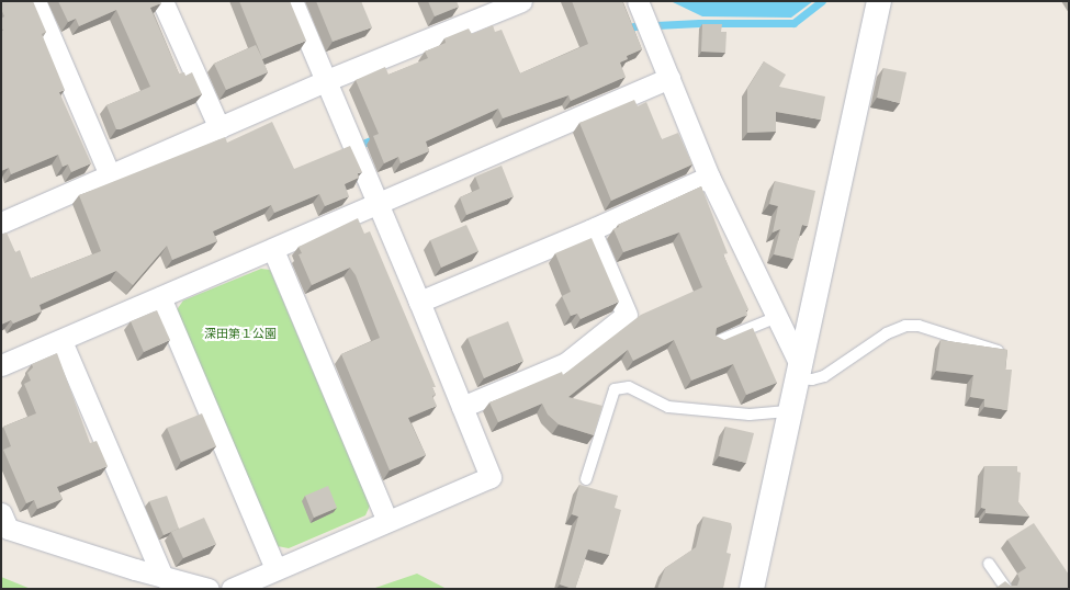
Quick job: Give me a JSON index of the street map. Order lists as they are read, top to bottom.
{
  "parks": ["深田第１公園"]
}
